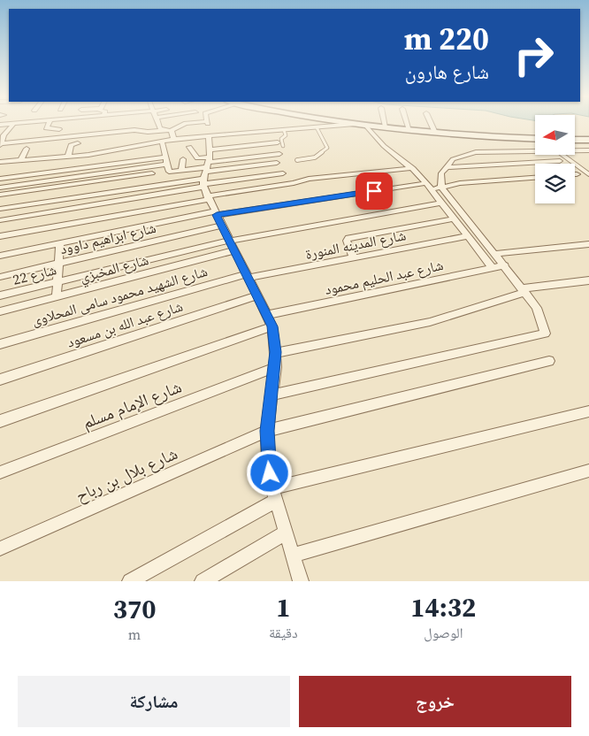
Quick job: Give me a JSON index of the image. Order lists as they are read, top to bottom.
{
  "streets": {
    "street": [
      "شارع ابراهيم داوود",
      "شارع المدينه المنورة",
      "شارع المخبزي",
      "شارع 22",
      "شارع عبد الحليم محمود",
      "شارع الشهيد محمود سامى المحلاوى",
      "شارع عبد الله بن مسعود",
      "شارع الإمام مسلم",
      "شارع بلال بن رباح"
    ]
  },
  "crossings": [
    ["شارع المدينه المنورة", "شارع الشهيد محمود سامى المحلاوى"]
  ],
  "north": "left",
  "page": {
    "turn": ["220 m", "شارع هارون"],
    "eta": [
      "14:32",
      "الوصول",
      "1",
      "دقيقة",
      "370",
      "m"
    ],
    "buttons": ["خروج", "مشاركة"]
  }
}
